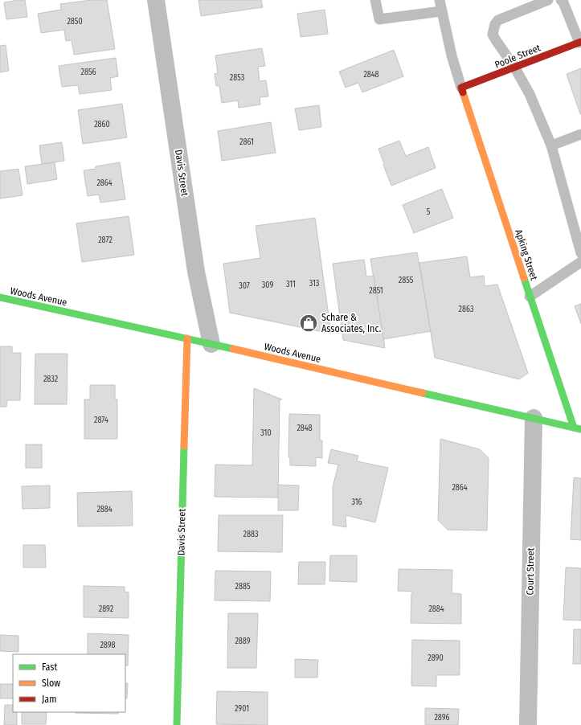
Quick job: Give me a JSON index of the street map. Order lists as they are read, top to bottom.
{
  "streets": {
    "street": [
      "Poole Street",
      "Davis Street",
      "Apking Street",
      "Woods Avenue",
      "Court Street"
    ]
  },
  "crossings": [
    ["Poole Street", "Apking Street"],
    ["Davis Street", "Woods Avenue"],
    ["Apking Street", "Woods Avenue"],
    ["Woods Avenue", "Court Street"]
  ],
  "places": {
    "shop": ["Schare & Associates, Inc."]
  },
  "house_numbers": [
    "2850",
    "2856",
    "2848",
    "2853",
    "2860",
    "2861",
    "2864",
    "5",
    "2872",
    "2855",
    "313",
    "311",
    "309",
    "307",
    "2851",
    "2863",
    "2832",
    "2874",
    "2848",
    "310",
    "2864",
    "316",
    "2884",
    "2883",
    "2885",
    "2892",
    "2884",
    "2889",
    "2898",
    "2890",
    "2901",
    "2896"
  ],
  "legend": ["Fast", "Slow", "Jam"]
}
